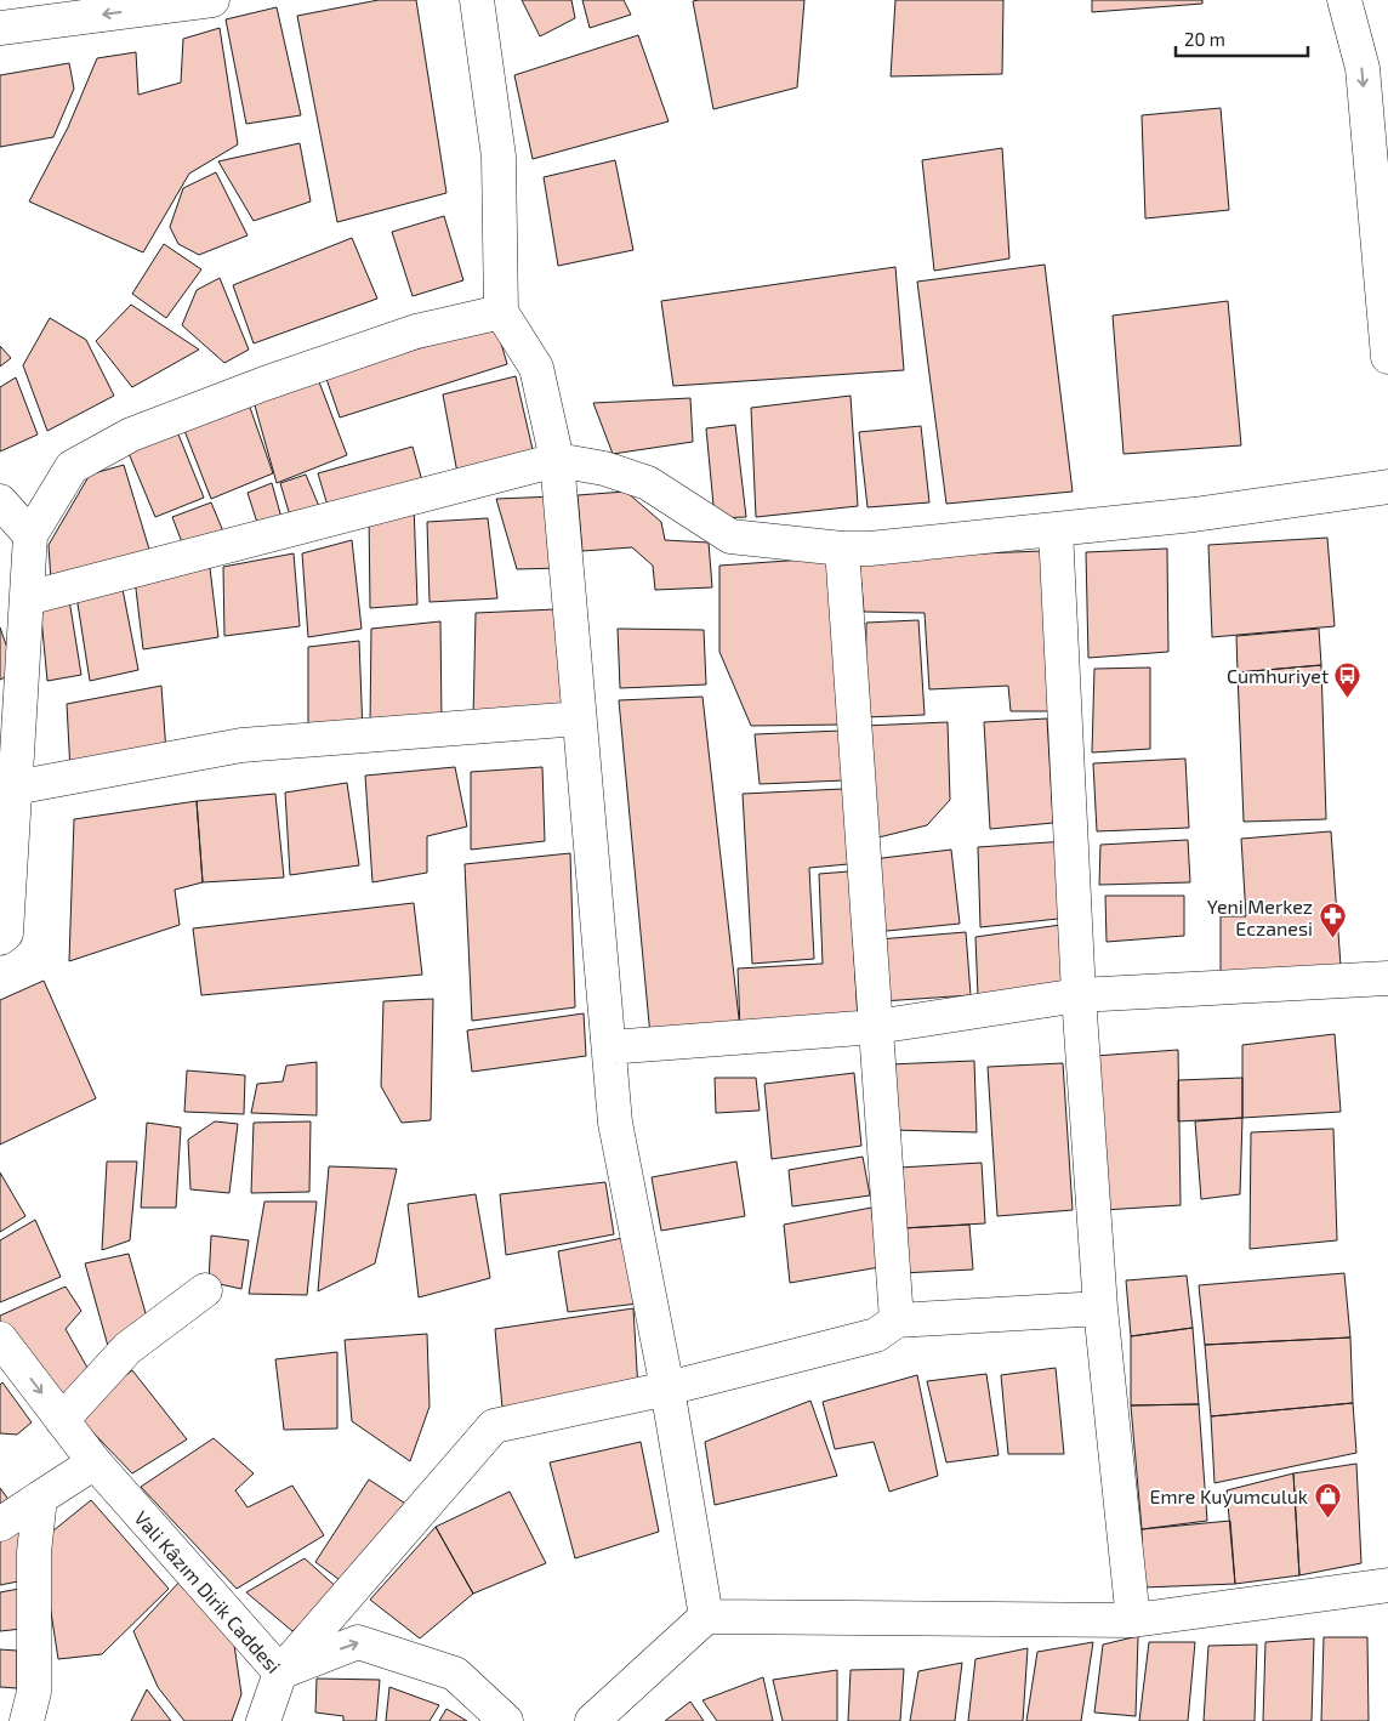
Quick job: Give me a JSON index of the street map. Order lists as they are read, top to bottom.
{
  "streets": {
    "street": ["Vali Kâzım Dirik Caddesi"]
  },
  "one_way": ["Vali Kâzım Dirik Caddesi"],
  "places": {
    "bus stop": ["Cumhuriyet"],
    "pharmacy": ["Yeni Merkez Eczanesi"],
    "shop": ["Emre Kuyumculuk"]
  },
  "scale_bar": "20 m"
}
